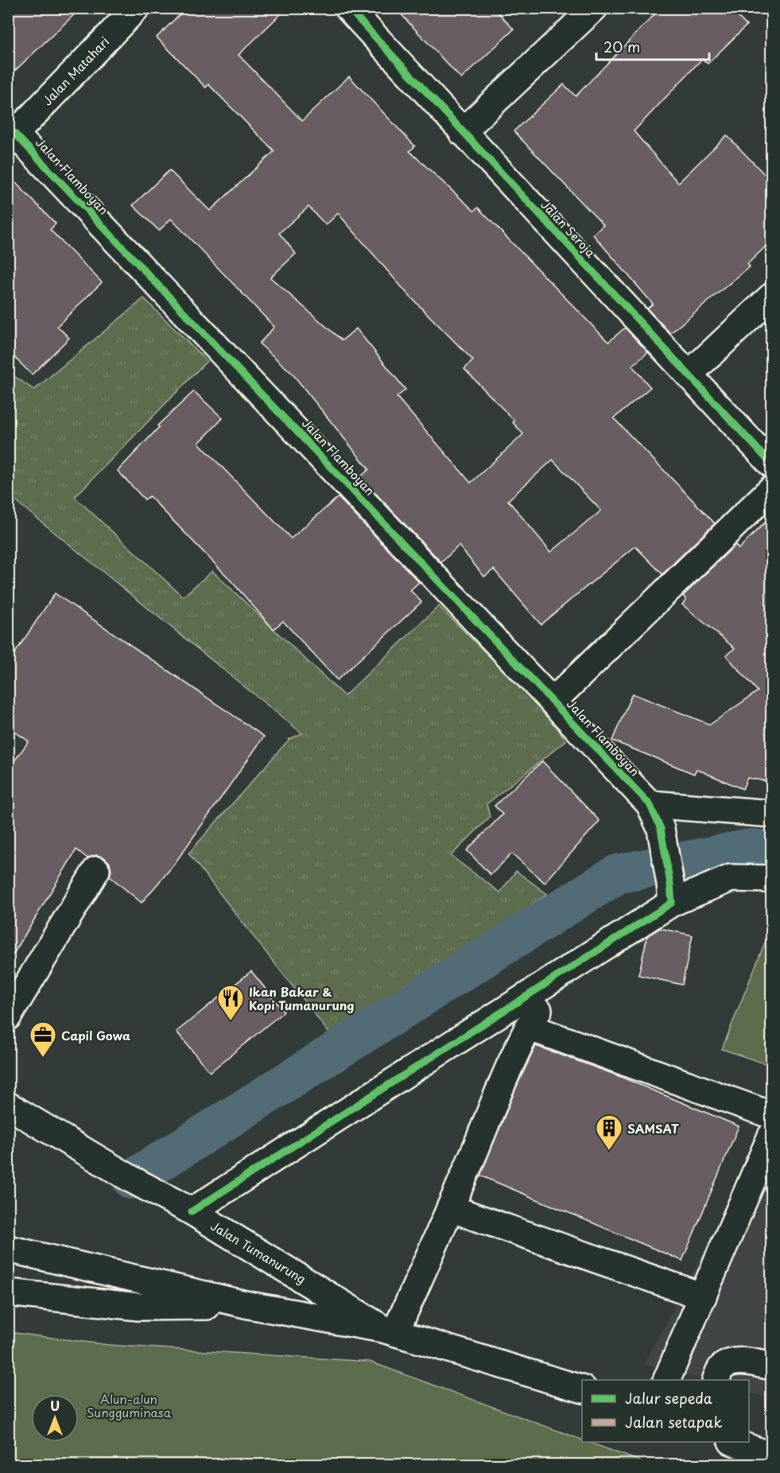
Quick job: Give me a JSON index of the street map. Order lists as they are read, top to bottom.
{
  "streets": {
    "street": [
      "Jalan Matahari",
      "Jalan Flamboyan",
      "Jalan Seroja",
      "Jalan Tumanurung"
    ]
  },
  "crossings": [
    ["Jalan Matahari", "Jalan Flamboyan"]
  ],
  "parks": ["Alun-alun Sungguminasa"],
  "places": {
    "restaurant": ["Ikan Bakar & Kopi Tumanurung"],
    "office": ["Capil Gowa"],
    "building": ["SAMSAT"]
  },
  "legend": ["Jalur sepeda", "Jalan setapak"],
  "scale_bar": "20 m",
  "north": "top"
}
